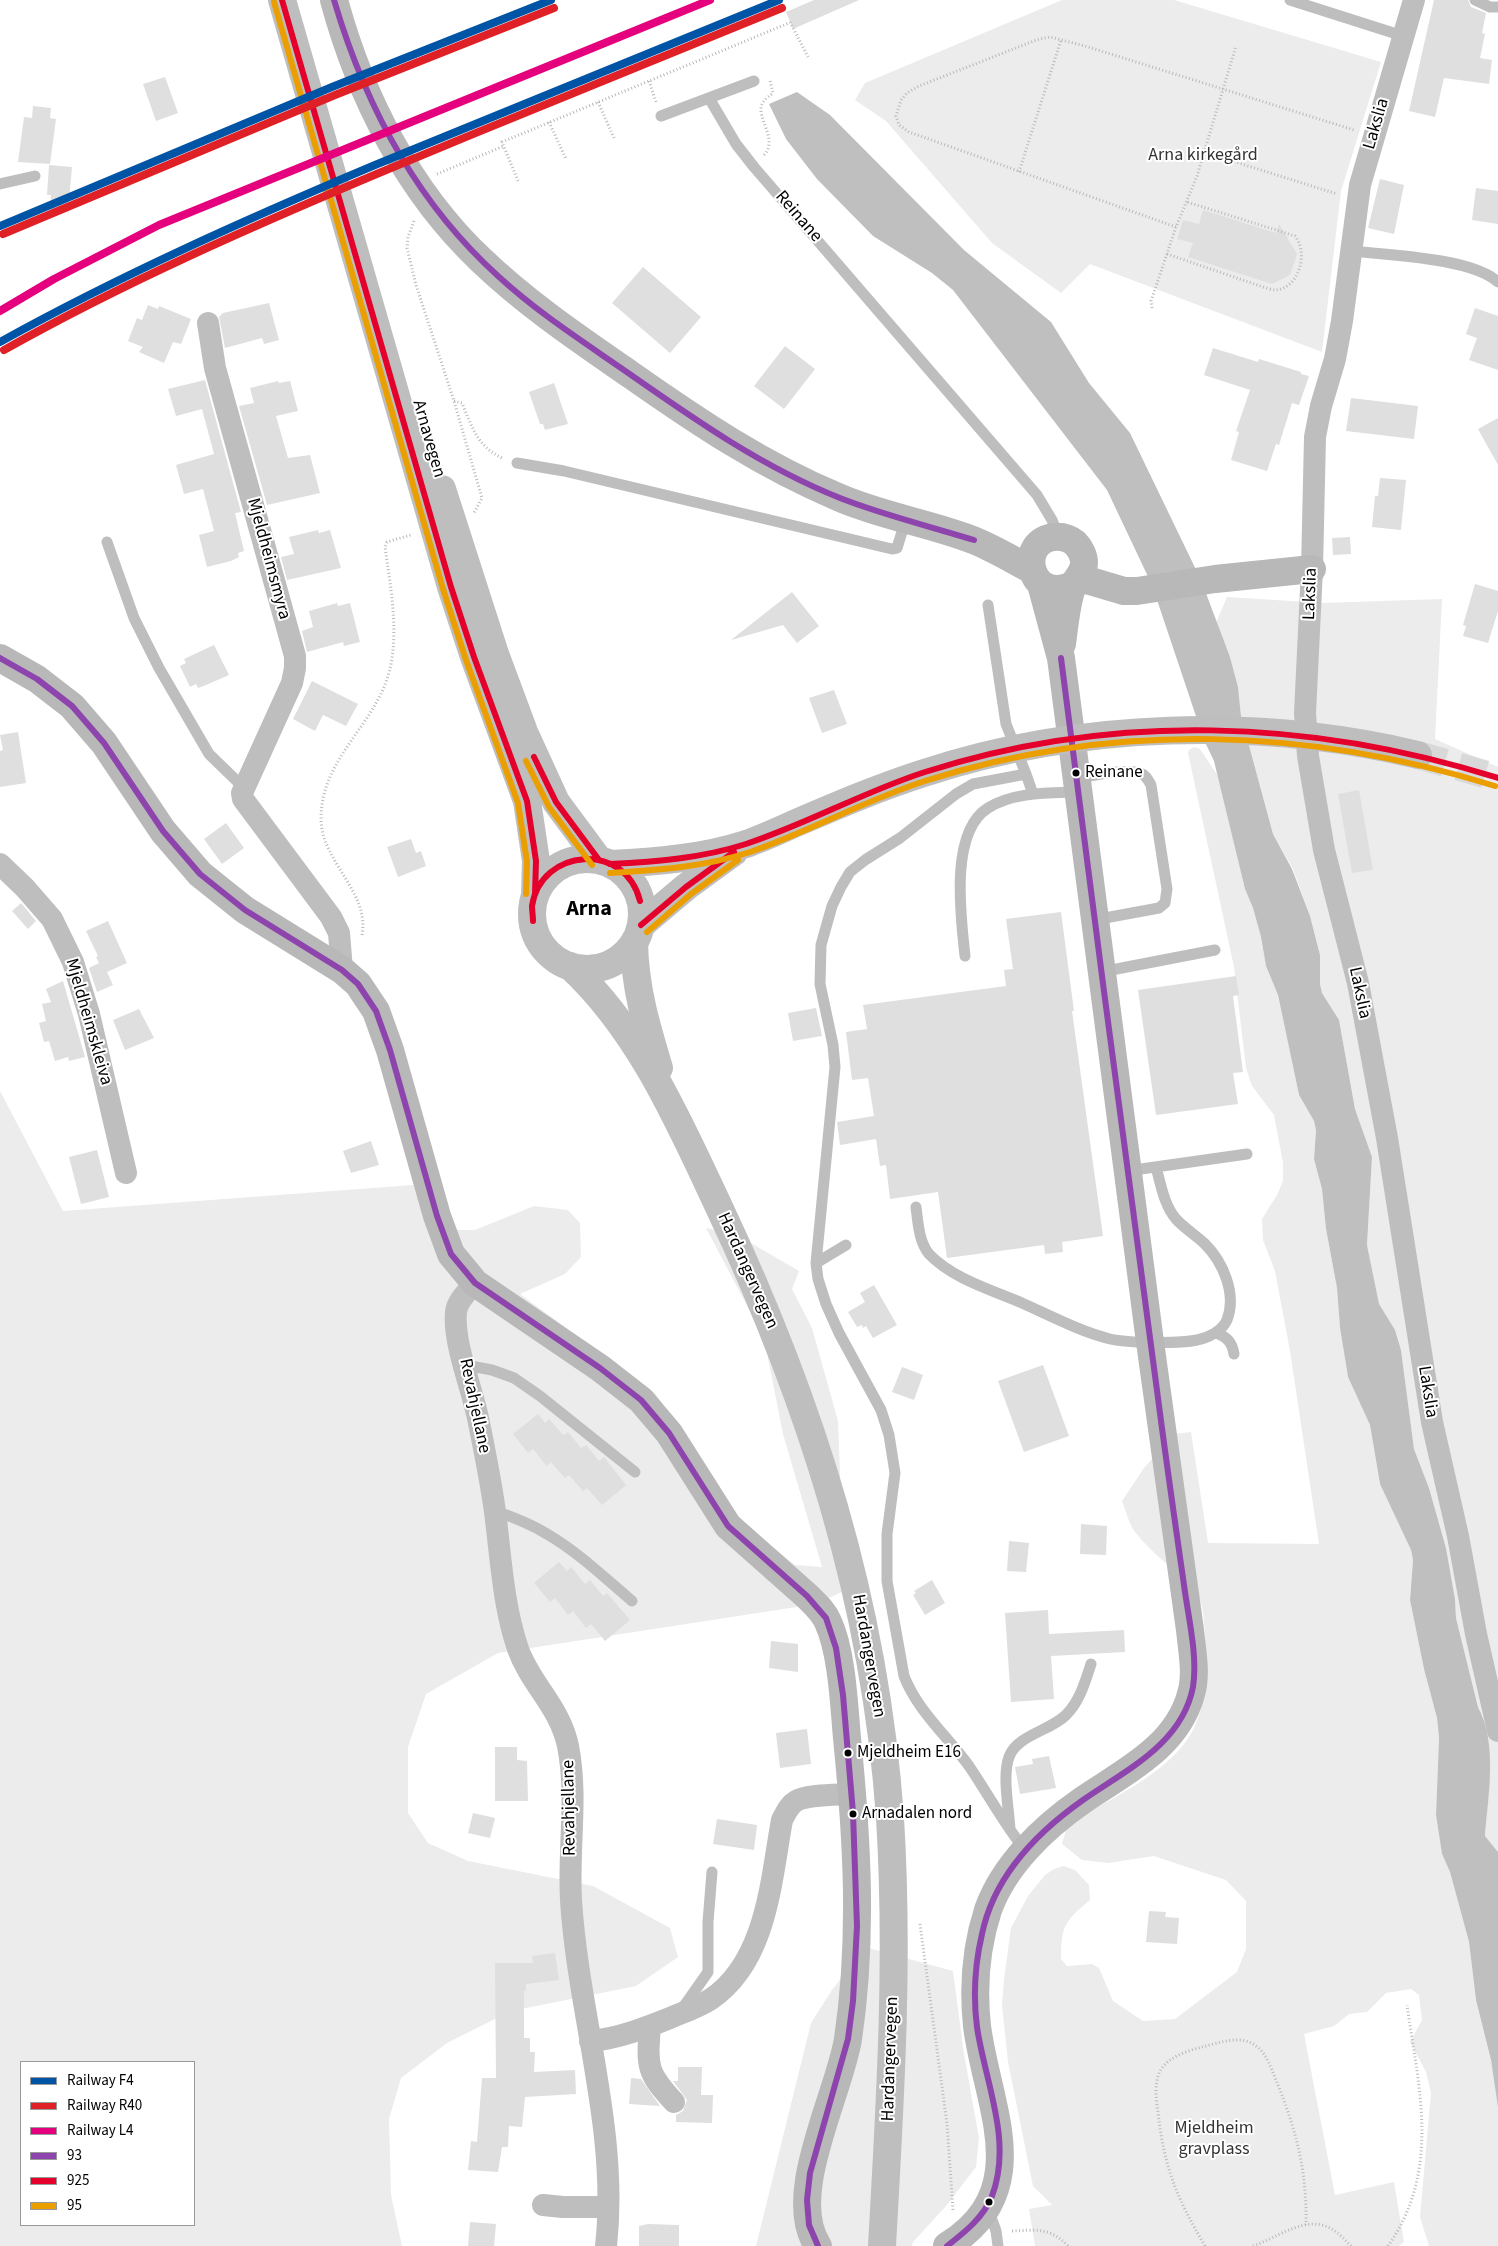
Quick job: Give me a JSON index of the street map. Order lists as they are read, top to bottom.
{
  "streets": {
    "main road": ["Arnavegen", "Hardangervegen"],
    "street": [
      "Lakslia",
      "Mjeldheimsmyra",
      "Mjeldheimskleiva",
      "Revahjellane"
    ],
    "lane": ["Reinane"]
  },
  "crossings": [
    ["Arnavegen", "Hardangervegen"]
  ],
  "districts": ["Arna"],
  "parks": ["Arna kirkegård", "Mjeldheim gravplass"],
  "places": ["Reinane", "Mjeldheim E16", "Arnadalen nord"],
  "lines": [
    "rail line F4",
    "rail line L4",
    "transit line 93",
    "transit line 925",
    "transit line 95",
    "rail line R40"
  ],
  "legend": [
    "Railway F4",
    "Railway R40",
    "Railway L4",
    "93",
    "925",
    "95"
  ]
}
